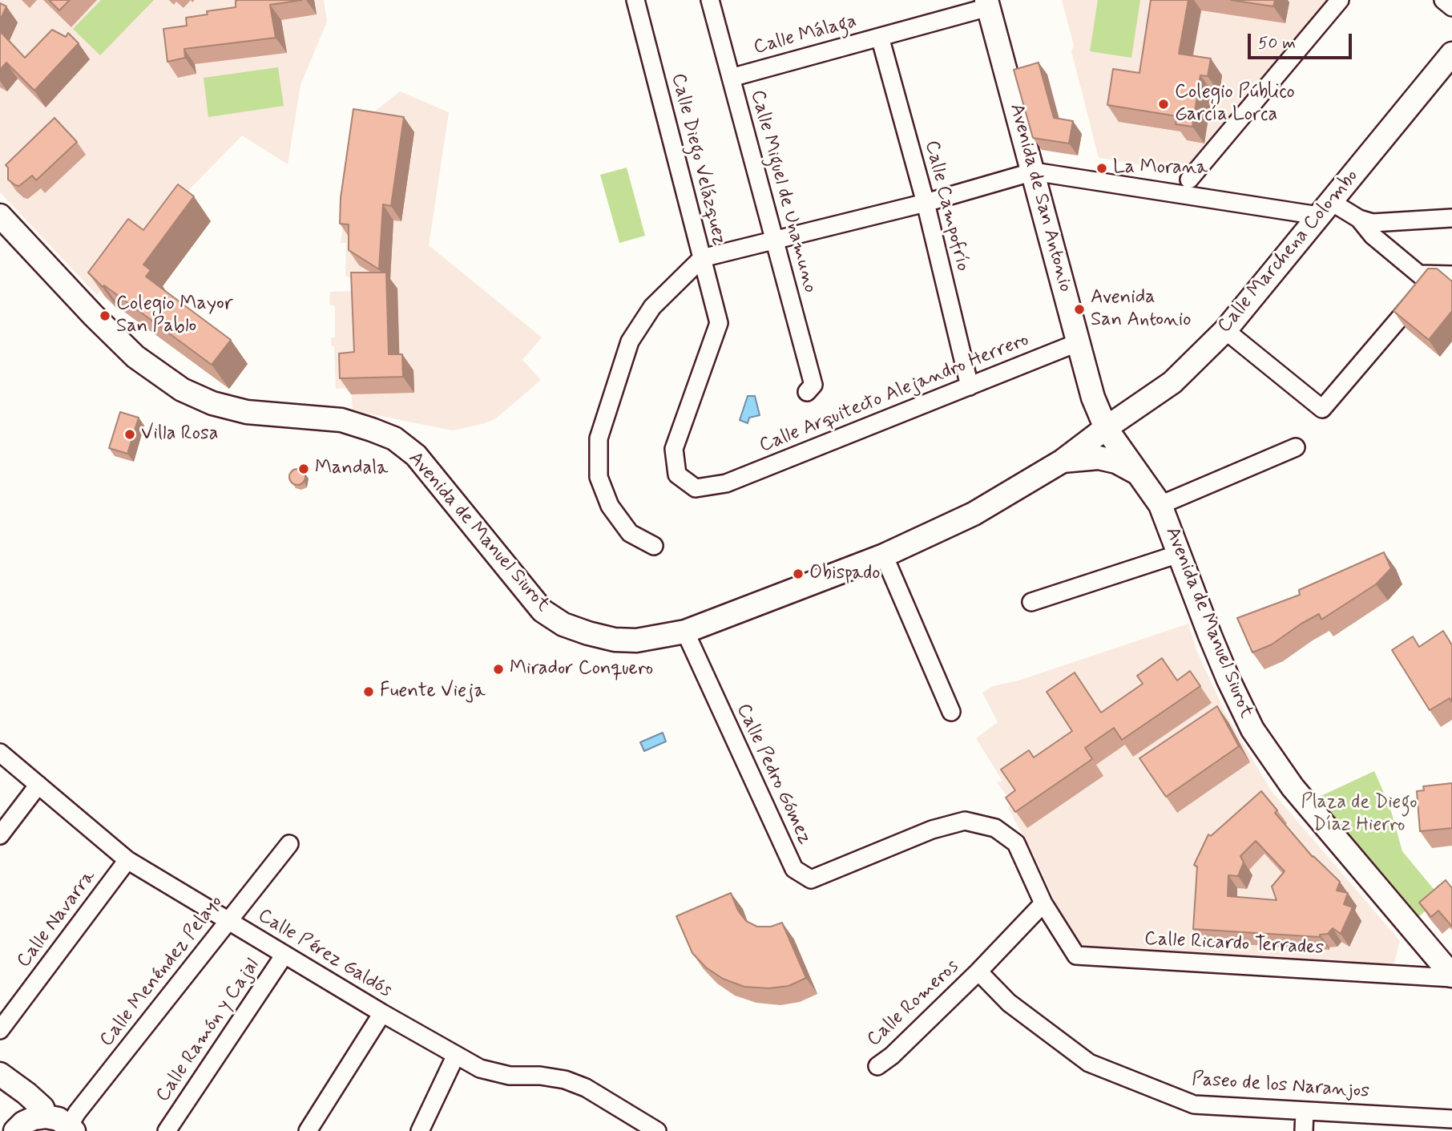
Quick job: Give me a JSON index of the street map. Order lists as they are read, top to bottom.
{
  "streets": {
    "street": [
      "Calle Málaga",
      "Calle Diego Velázquez",
      "Calle Miguel de Unamuno",
      "Avenida de San Antonio",
      "Calle Campofrío",
      "Calle Marchena Colombo",
      "Calle Arquitecto Alejandro Herrero",
      "Avenida de Manuel Siurot",
      "Calle Pedro Gómez",
      "Calle Navarra",
      "Calle Ricardo Terrades",
      "Calle Pérez Galdós",
      "Calle Menéndez Pelayo",
      "Calle Romeros",
      "Calle Ramón y Cajal",
      "Paseo de los Naranjos"
    ]
  },
  "crossings": [
    ["Calle Málaga", "Calle Miguel de Unamuno"],
    ["Calle Málaga", "Avenida de San Antonio"],
    ["Calle Málaga", "Calle Campofrío"],
    ["Calle Diego Velázquez", "Calle Arquitecto Alejandro Herrero"],
    ["Avenida de San Antonio", "Calle Marchena Colombo"],
    ["Avenida de San Antonio", "Calle Arquitecto Alejandro Herrero"],
    ["Avenida de San Antonio", "Avenida de Manuel Siurot"],
    ["Calle Campofrío", "Calle Arquitecto Alejandro Herrero"],
    ["Calle Marchena Colombo", "Avenida de Manuel Siurot"],
    ["Avenida de Manuel Siurot", "Calle Pedro Gómez"],
    ["Avenida de Manuel Siurot", "Calle Ricardo Terrades"],
    ["Calle Pedro Gómez", "Calle Ricardo Terrades"],
    ["Calle Pedro Gómez", "Calle Romeros"],
    ["Calle Navarra", "Calle Pérez Galdós"],
    ["Calle Ricardo Terrades", "Calle Romeros"],
    ["Calle Pérez Galdós", "Calle Menéndez Pelayo"],
    ["Calle Pérez Galdós", "Calle Ramón y Cajal"],
    ["Calle Romeros", "Paseo de los Naranjos"]
  ],
  "parks": ["Plaza de Diego Díaz Hierro"],
  "places": [
    "Colegio Público García Lorca",
    "La Morana",
    "Avenida San Antonio",
    "Colegio Mayor San Pablo",
    "Villa Rosa",
    "Mandala",
    "Obispado",
    "Mirador Conquero",
    "Fuente Vieja"
  ],
  "scale_bar": "50 m"
}
